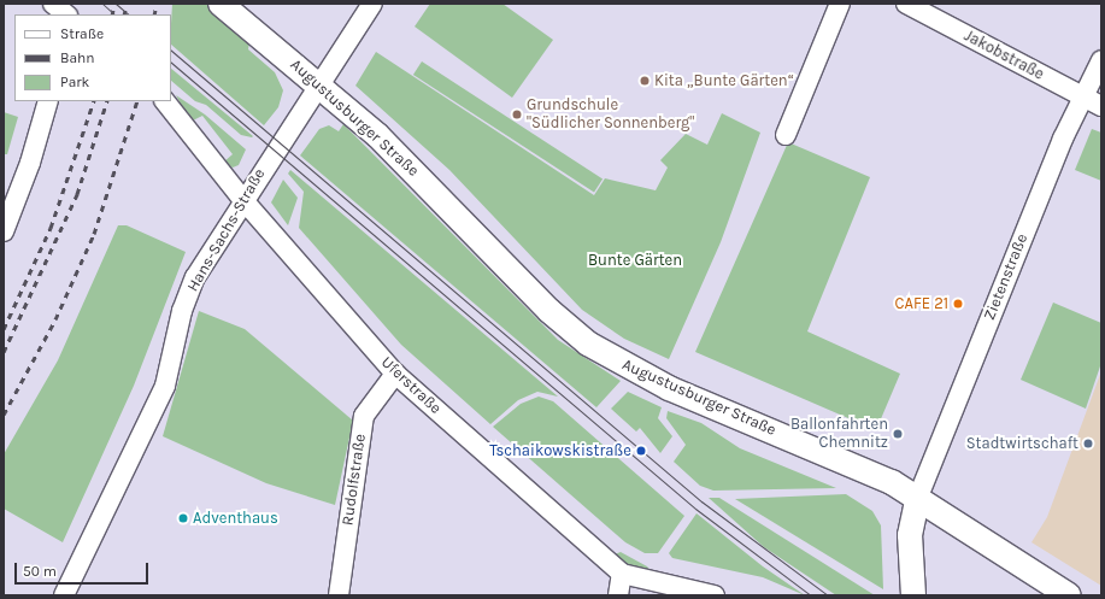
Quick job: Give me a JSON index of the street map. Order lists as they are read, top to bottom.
{
  "streets": {
    "main road": ["Augustusburger Straße"],
    "street": [
      "Jakobstraße",
      "Hans-Sachs-Straße",
      "Zietenstraße",
      "Uferstraße",
      "Rudolfstraße"
    ]
  },
  "crossings": [
    ["Jakobstraße", "Zietenstraße"],
    ["Augustusburger Straße", "Hans-Sachs-Straße"],
    ["Augustusburger Straße", "Zietenstraße"],
    ["Hans-Sachs-Straße", "Uferstraße"],
    ["Uferstraße", "Rudolfstraße"]
  ],
  "parks": ["Bunte Gärten"],
  "places": [
    "Kita „Bunte Gärten“",
    "Grundschule \"Südlicher Sonnenberg\"",
    "CAFE 21",
    "Ballonfahrten Chemnitz",
    "Stadtwirtschaft",
    "Tschaikowskistraße",
    "Adventhaus"
  ],
  "legend": ["Straße", "Bahn", "Park"],
  "scale_bar": "50 m"
}
